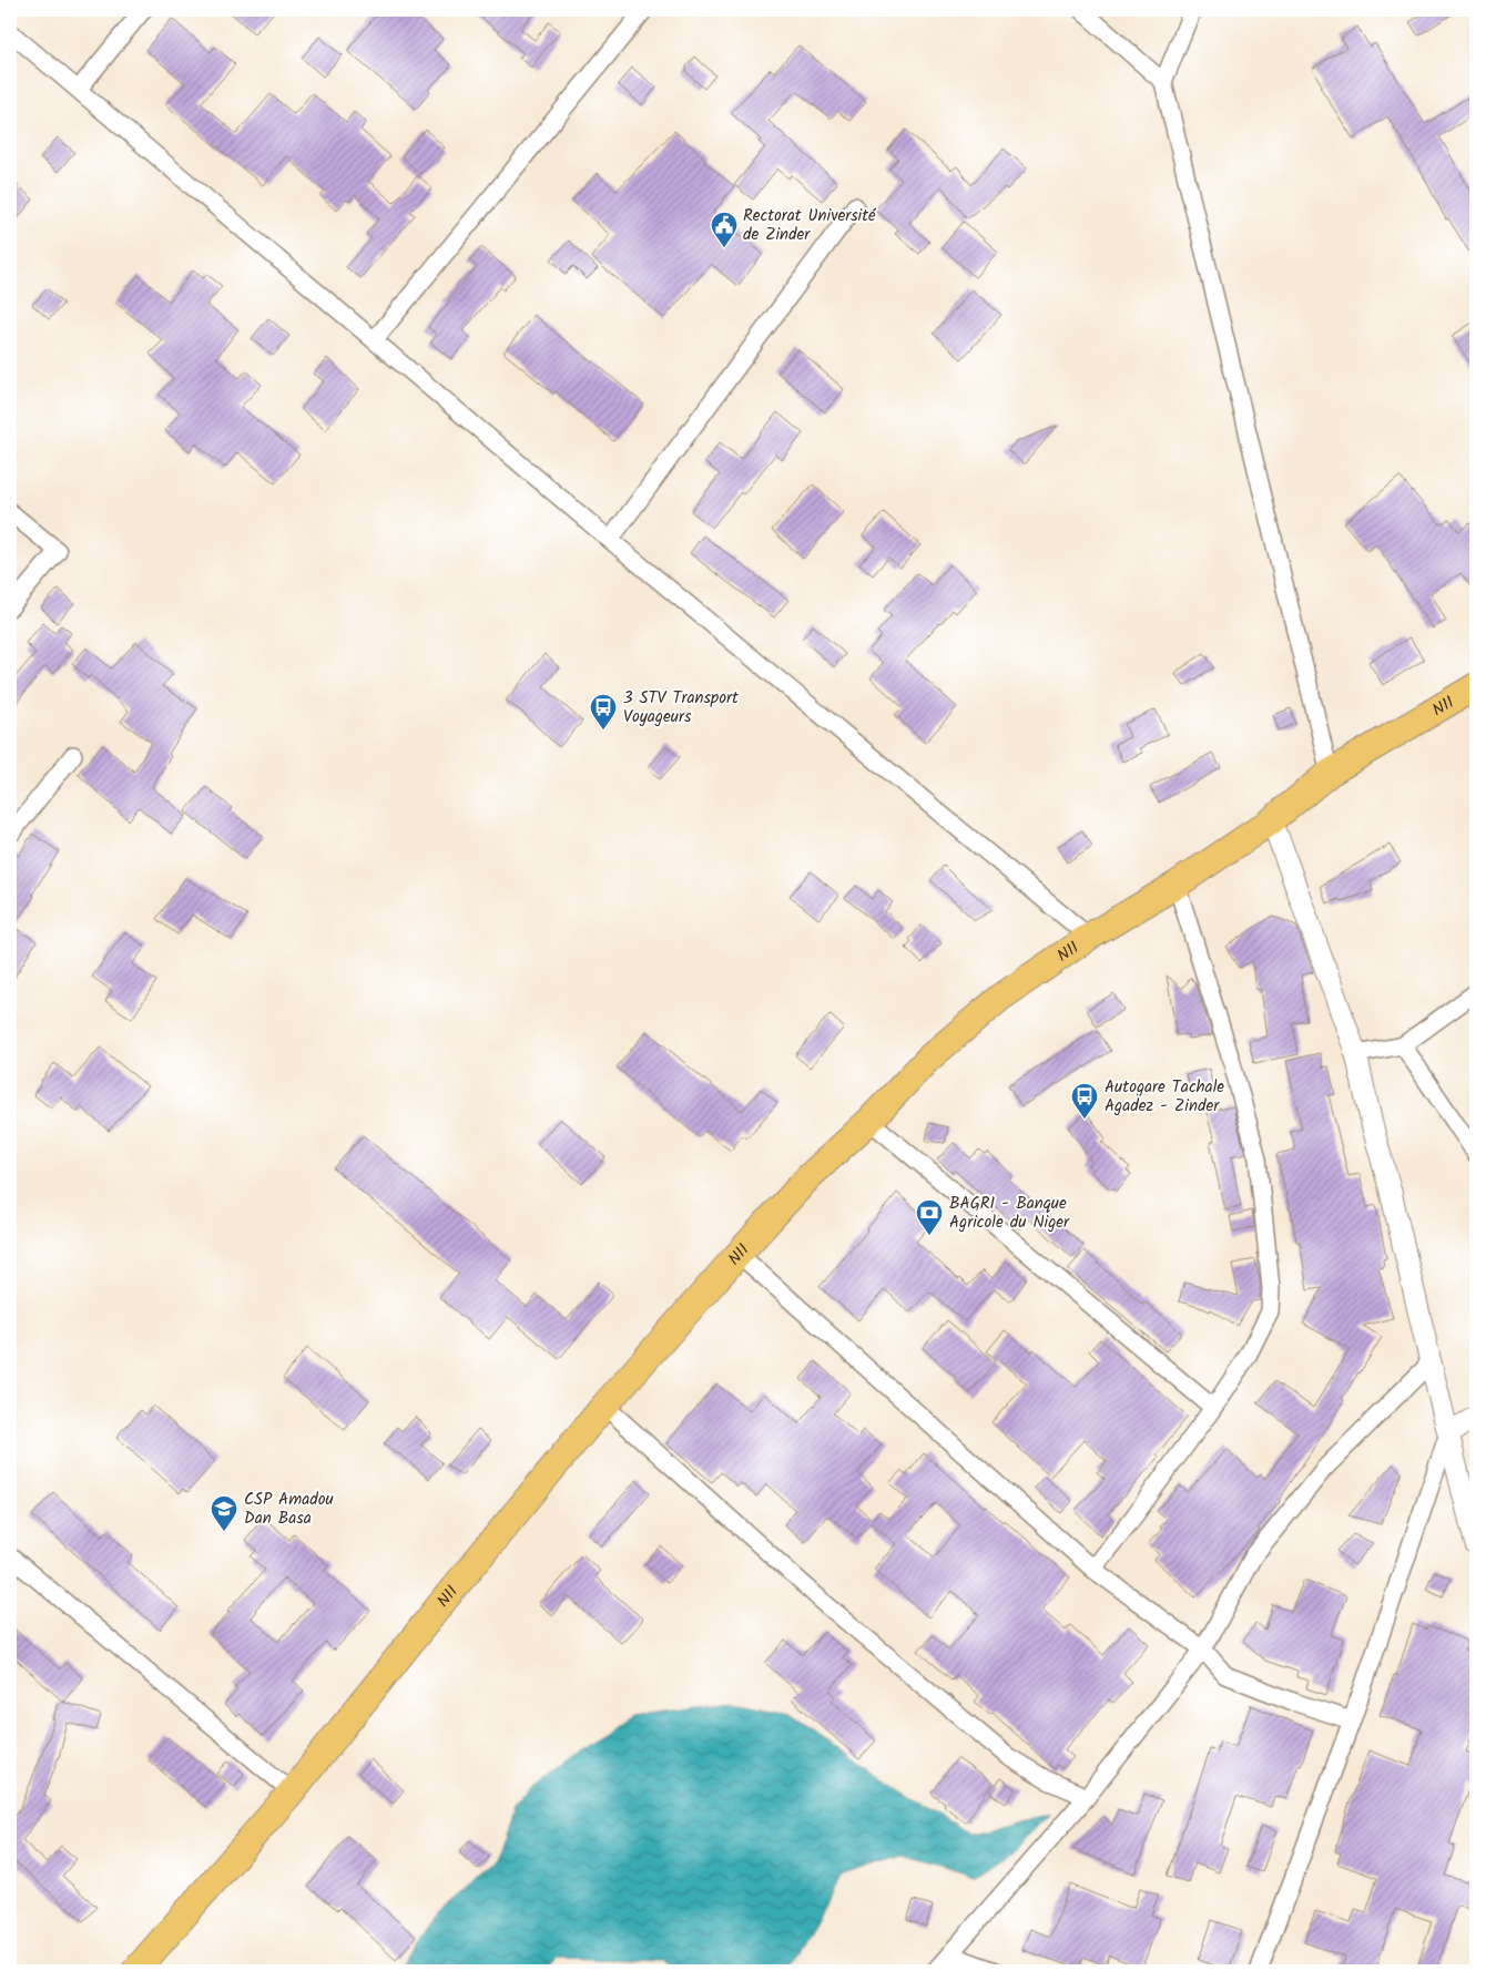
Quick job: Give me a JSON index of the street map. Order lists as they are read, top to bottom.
{
  "streets": {
    "main road": ["N11"]
  },
  "places": {
    "public building": ["Rectorat Université de Zinder"],
    "bus stop": ["3 STV Transport Voyageurs", "Autogare Tachale Agadez - Zinder"],
    "bank": ["BAGRI - Banque Agricole du Niger"],
    "school or university": ["CSP Amadou Dan Basa"]
  }
}
